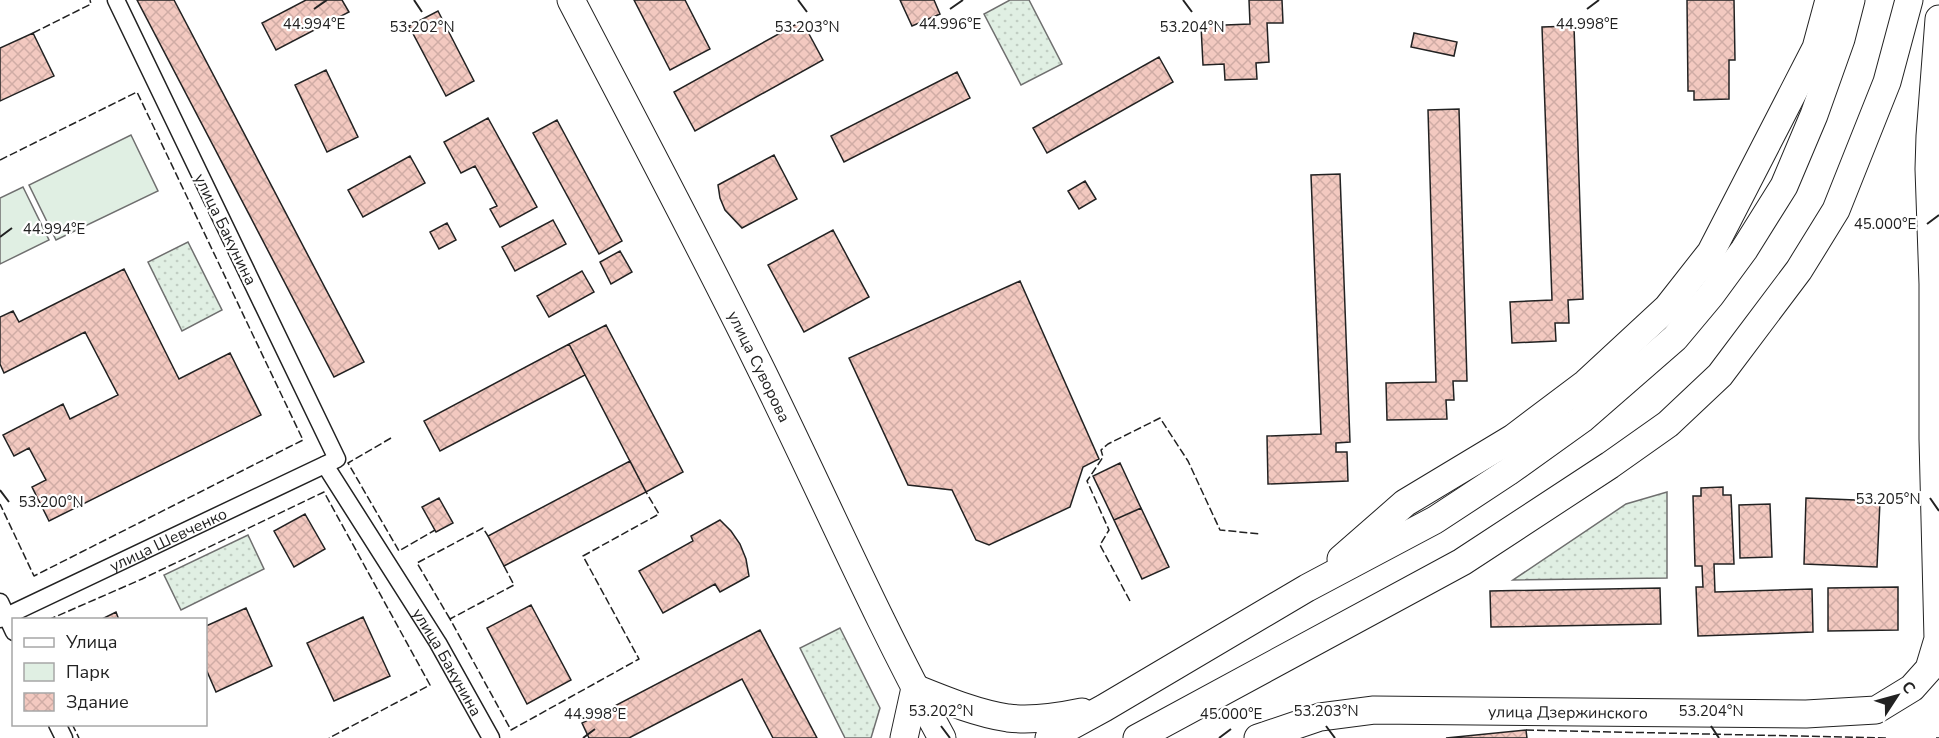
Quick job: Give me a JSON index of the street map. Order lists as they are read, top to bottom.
{
  "streets": {
    "main road": ["улица Суворова", "улица Дзержинского"],
    "street": ["улица Бакунина", "улица Шевченко"]
  },
  "crossings": [
    ["улица Бакунина", "улица Шевченко"]
  ],
  "legend": ["Улица", "Парк", "Здание"],
  "north": "top right",
  "coordinates": [
    "44.994°E",
    "44.996°E",
    "44.998°E",
    "53.202°N",
    "53.203°N",
    "53.204°N",
    "45.000°E",
    "53.205°N",
    "53.200°N"
  ]
}
